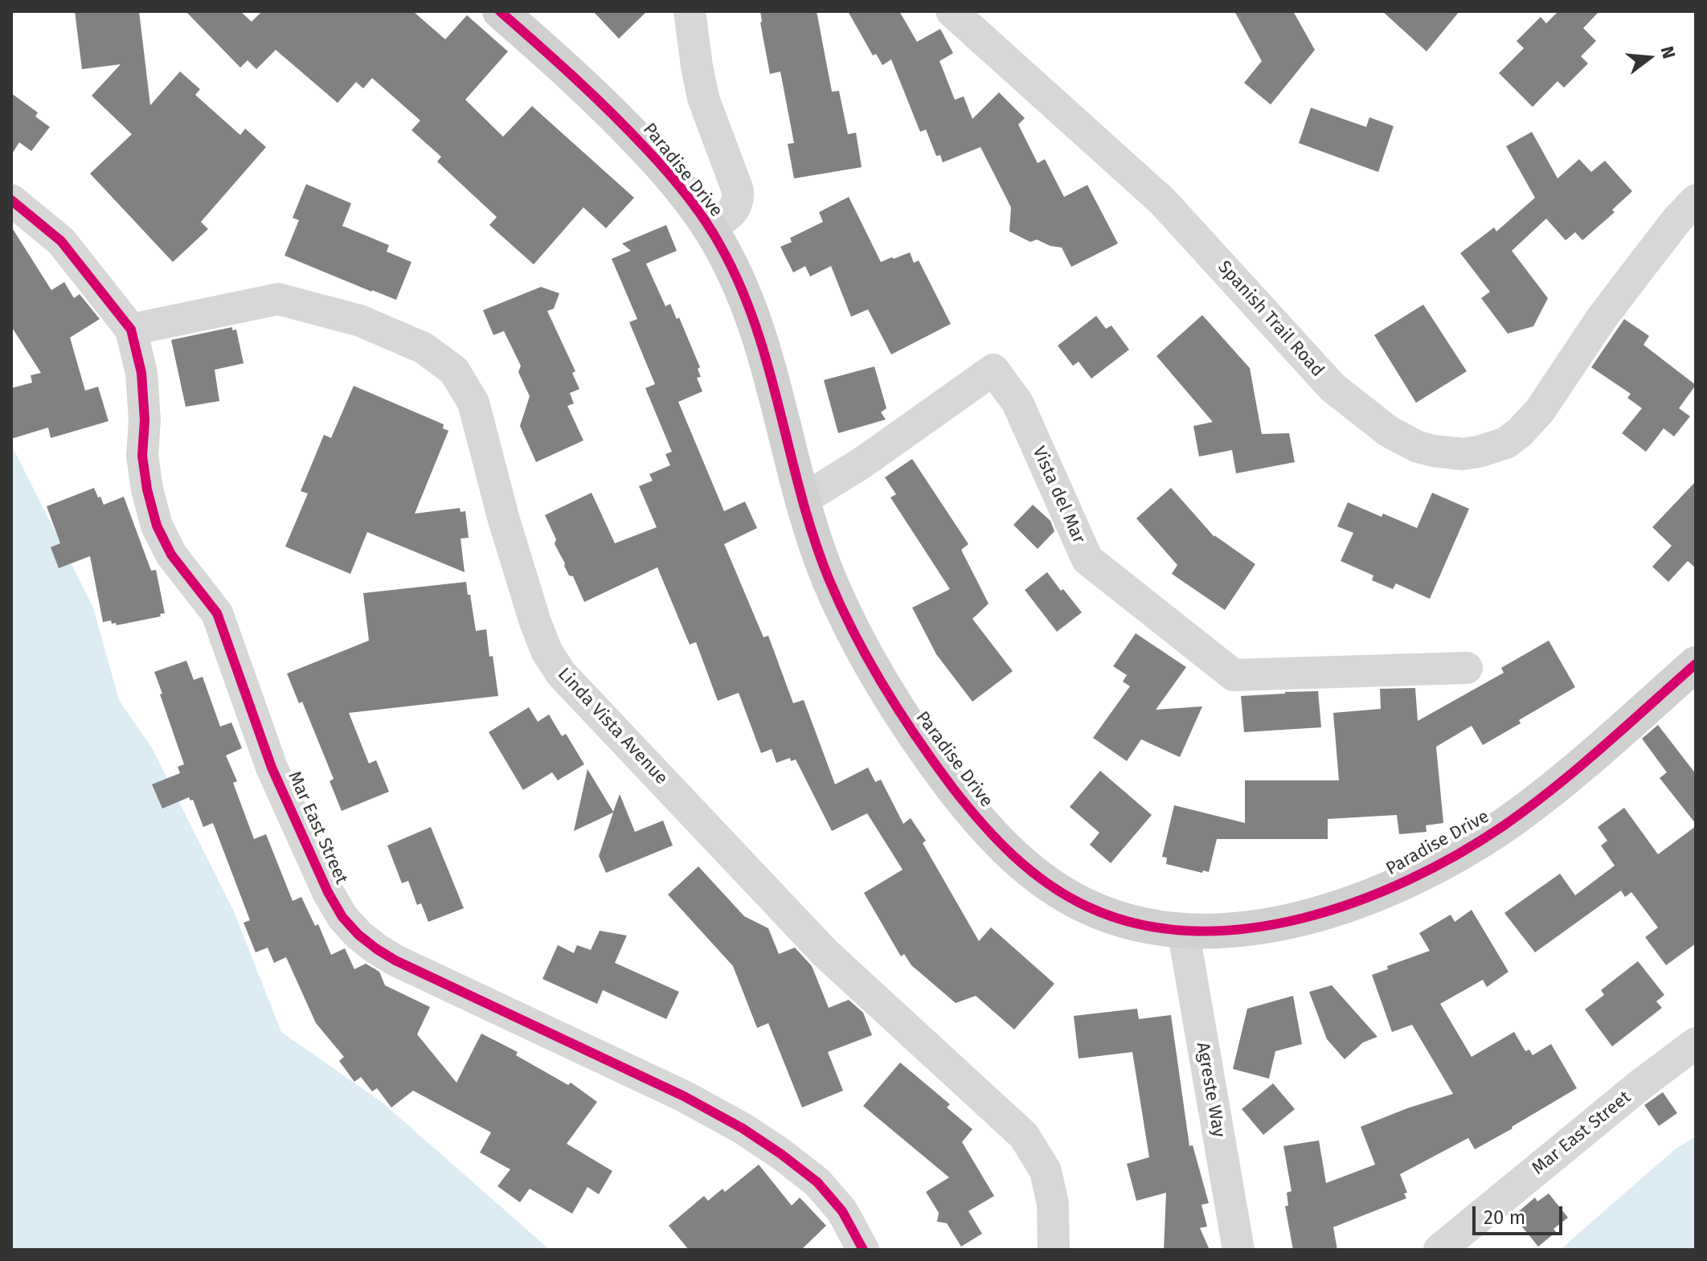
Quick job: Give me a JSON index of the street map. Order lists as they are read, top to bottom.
{
  "streets": {
    "street": [
      "Paradise Drive",
      "Spanish Trail Road",
      "Vista del Mar",
      "Linda Vista Avenue",
      "Mar East Street",
      "Agreste Way"
    ]
  },
  "crossings": [
    ["Paradise Drive", "Vista del Mar"],
    ["Paradise Drive", "Agreste Way"],
    ["Linda Vista Avenue", "Mar East Street"]
  ],
  "scale_bar": "20 m",
  "north": "right"
}
